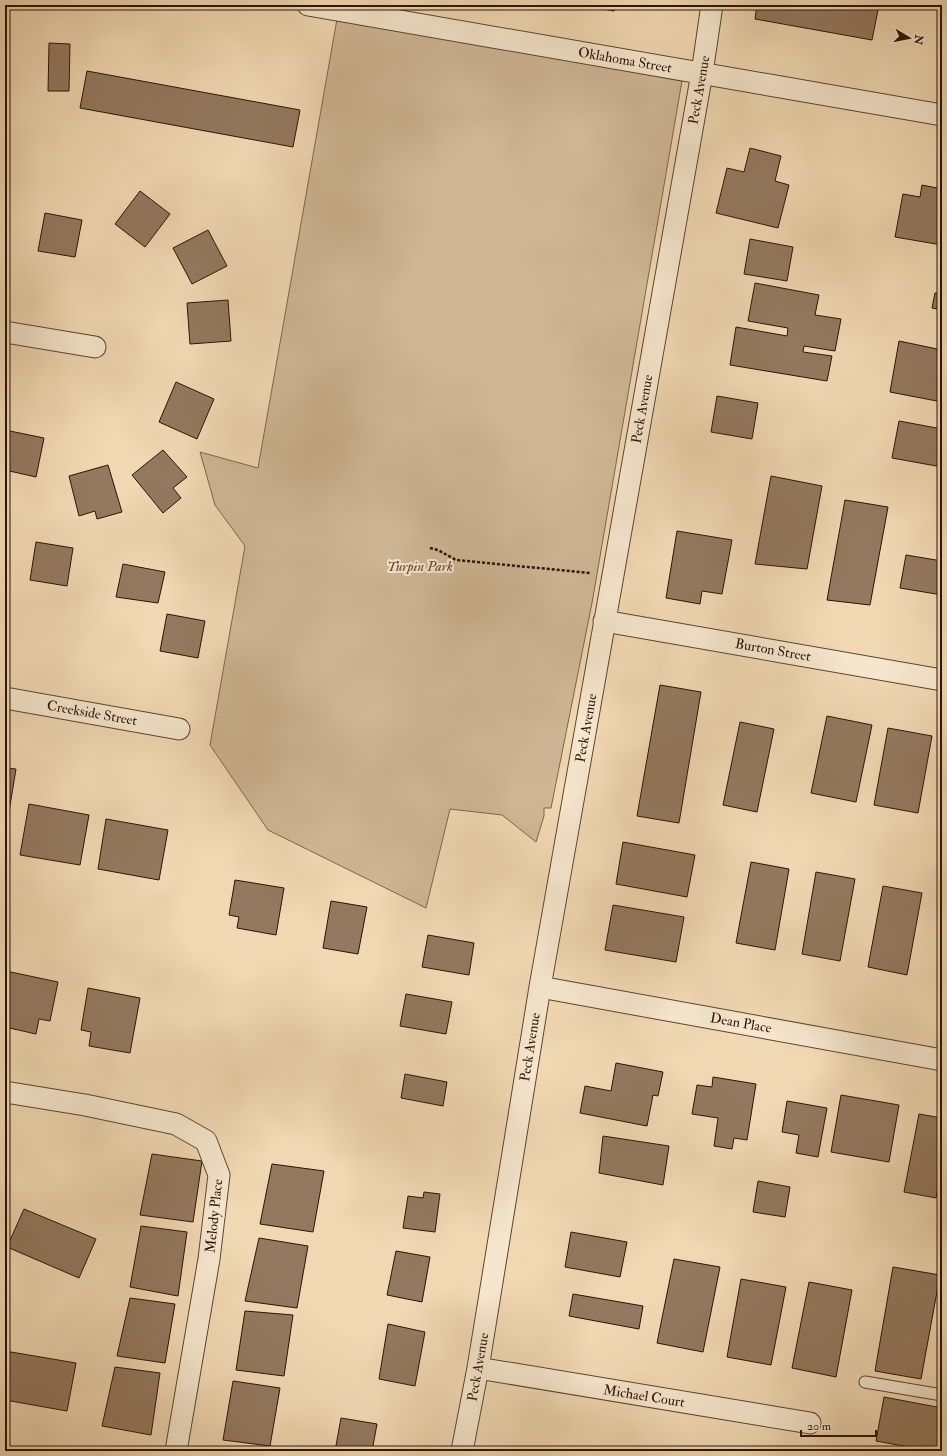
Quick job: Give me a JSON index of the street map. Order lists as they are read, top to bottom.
{
  "streets": {
    "street": [
      "Oklahoma Street",
      "Peck Avenue",
      "Burton Street",
      "Creekside Street",
      "Dean Place",
      "Melody Place",
      "Michael Court"
    ]
  },
  "crossings": [
    ["Oklahoma Street", "Peck Avenue"],
    ["Peck Avenue", "Burton Street"],
    ["Peck Avenue", "Dean Place"],
    ["Peck Avenue", "Michael Court"]
  ],
  "parks": ["Turpin Park"],
  "scale_bar": "20 m",
  "north": "right"
}
